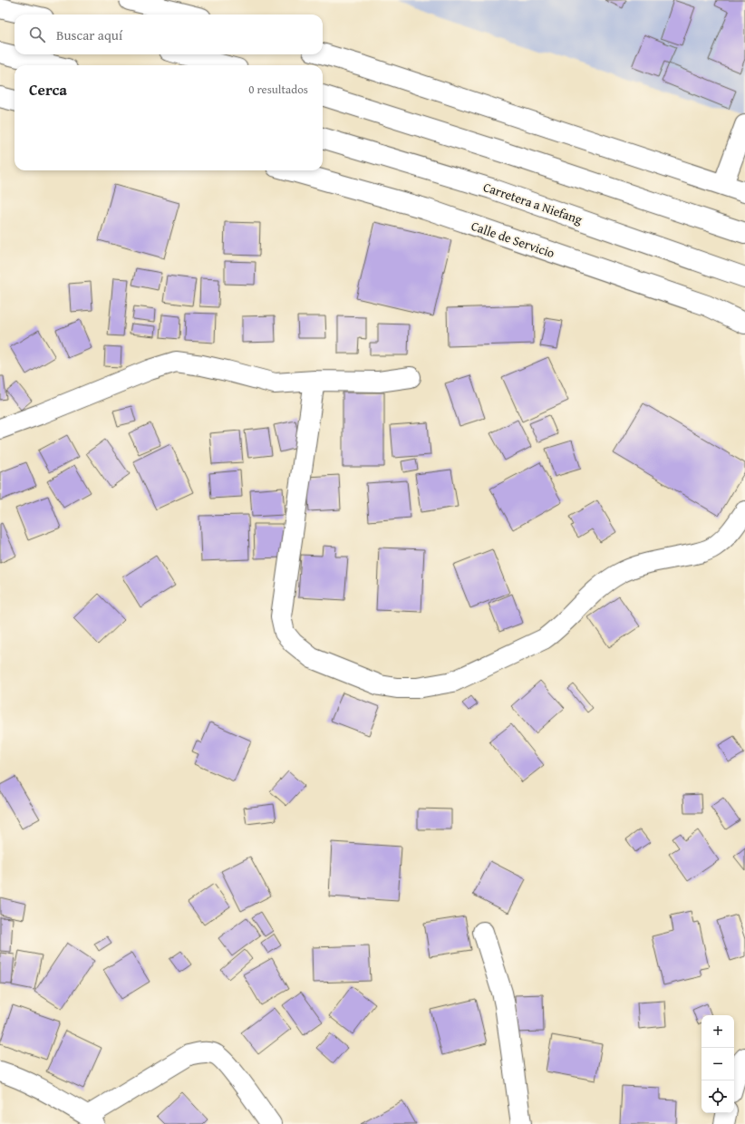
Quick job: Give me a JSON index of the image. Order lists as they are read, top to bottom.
{
  "streets": {
    "street": ["Carretera a Niefang", "Calle de Servicio"]
  },
  "page": {
    "search": "Buscar aquí",
    "heading": ["Cerca", "0 resultados"],
    "map_buttons": ["+", "−"]
  }
}
